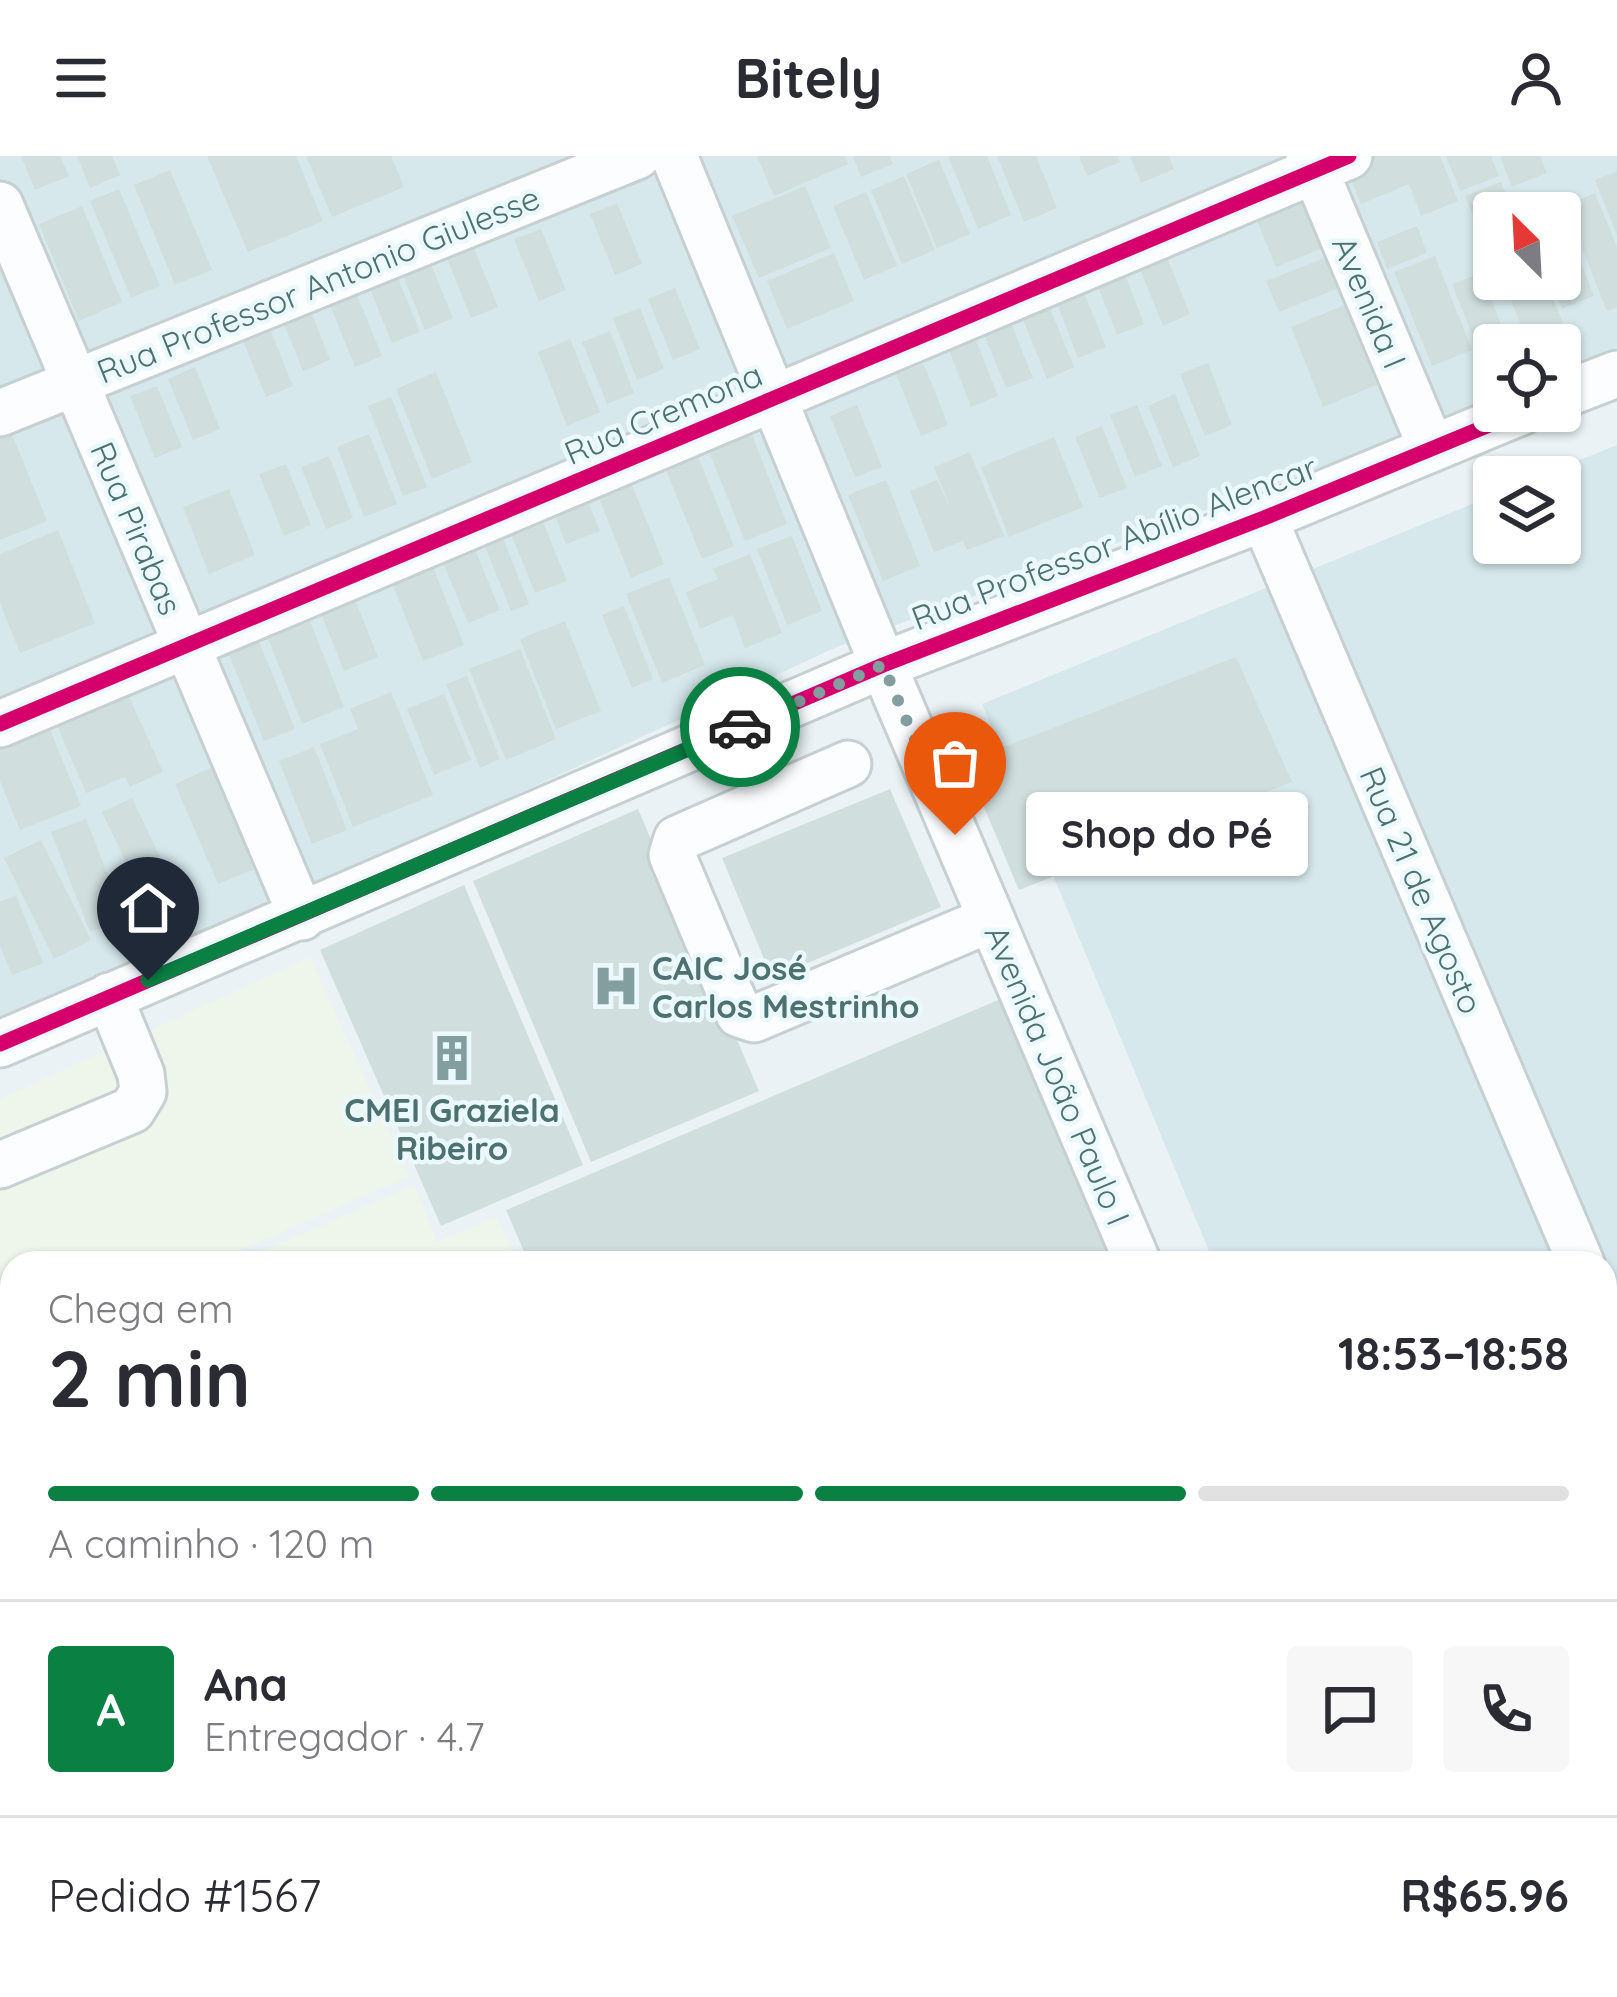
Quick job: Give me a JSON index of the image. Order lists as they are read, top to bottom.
{
  "streets": {
    "street": [
      "Rua Professor Antonio Giulesse",
      "Avenida I",
      "Rua Cremona",
      "Rua Pirabas",
      "Rua Professor Abílio Alencar",
      "Rua 21 de Agosto",
      "Avenida João Paulo I"
    ]
  },
  "crossings": [
    ["Rua Professor Antonio Giulesse", "Rua Pirabas"],
    ["Avenida I", "Rua Cremona"],
    ["Avenida I", "Rua Professor Abílio Alencar"],
    ["Rua Cremona", "Rua Pirabas"],
    ["Rua Cremona", "Avenida João Paulo I"],
    ["Rua Pirabas", "Rua Professor Abílio Alencar"],
    ["Rua Professor Abílio Alencar", "Rua 21 de Agosto"],
    ["Rua Professor Abílio Alencar", "Avenida João Paulo I"]
  ],
  "places": {
    "other": ["Shop do Pé"],
    "hospital": ["CAIC José Carlos Mestrinho"],
    "building": ["CMEI Graziela Ribeiro"]
  },
  "north": "top left",
  "page": {
    "header": "Bitely",
    "bubble": "Shop do Pé",
    "heading": ["2 min", "Chega em", "18:53–18:58"],
    "panel": [
      "Ana",
      "Entregador · 4.7",
      "Pedido #1567",
      "R$65.96"
    ],
    "bar": "A caminho · 120 m",
    "round": "A"
  }
}
